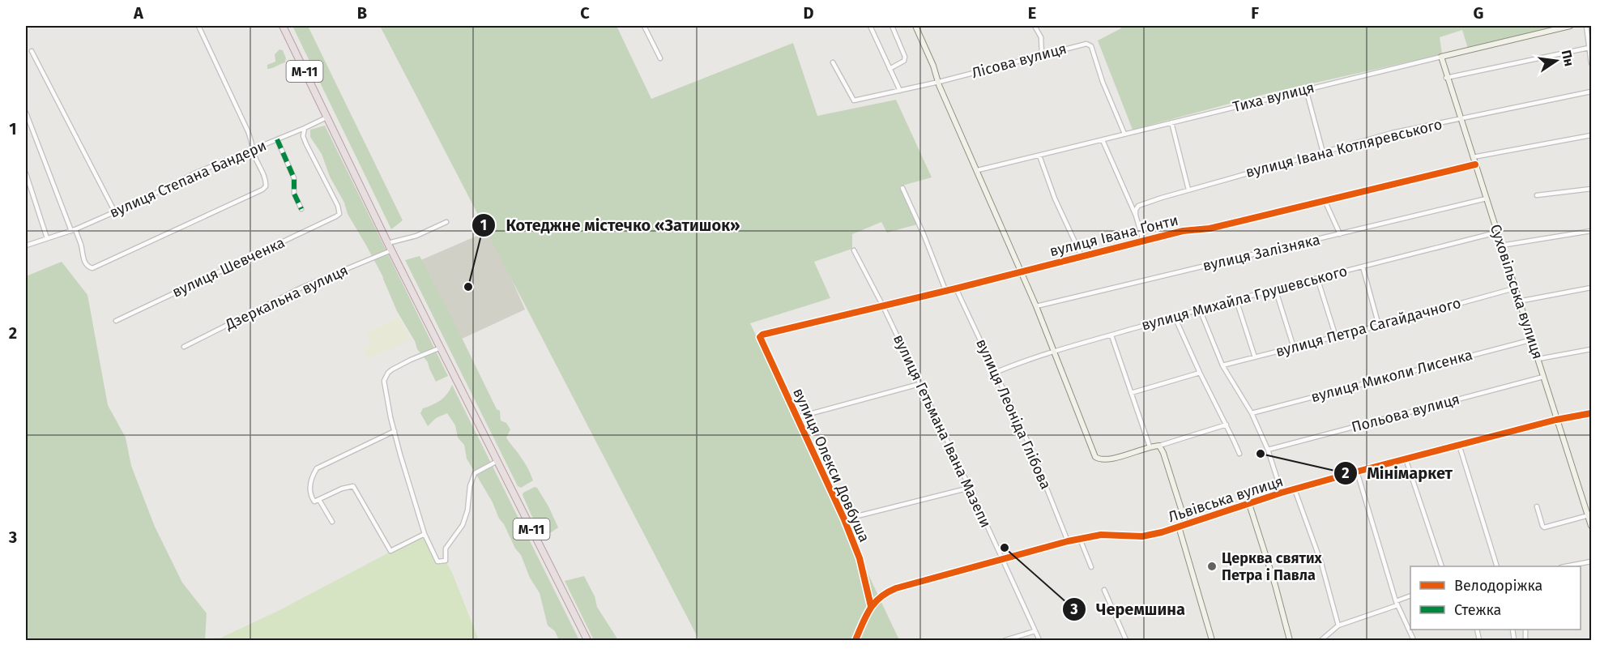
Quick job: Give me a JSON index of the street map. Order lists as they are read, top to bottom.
{
  "streets": {
    "highway": ["М-11"],
    "street": [
      "Лісова вулиця",
      "Тиха вулиця",
      "вулиця Івана Котляревського",
      "вулиця Степана Бандери",
      "вулиця Івана Ґонти",
      "вулиця Залізняка",
      "вулиця Шевченка",
      "Суховільська вулиця",
      "Дзеркальна вулиця",
      "вулиця Михайла Грушевського",
      "вулиця Петра Сагайдачного",
      "вулиця Миколи Лисенка",
      "Польова вулиця",
      "вулиця Леоніда Глібова",
      "вулиця Гетьмана Івана Мазепи",
      "вулиця Олекси Довбуша",
      "Львівська вулиця"
    ]
  },
  "crossings": [
    ["Лісова вулиця", "Тиха вулиця"],
    ["М-11", "вулиця Степана Бандери"],
    ["М-11", "Дзеркальна вулиця"],
    ["Тиха вулиця", "Суховільська вулиця"],
    ["вулиця Івана Котляревського", "Суховільська вулиця"],
    ["вулиця Степана Бандери", "вулиця Шевченка"],
    ["вулиця Івана Ґонти", "Суховільська вулиця"],
    ["вулиця Івана Ґонти", "вулиця Леоніда Глібова"],
    ["вулиця Івана Ґонти", "вулиця Гетьмана Івана Мазепи"],
    ["вулиця Івана Ґонти", "вулиця Олекси Довбуша"],
    ["вулиця Залізняка", "Суховільська вулиця"],
    ["Суховільська вулиця", "вулиця Михайла Грушевського"],
    ["Суховільська вулиця", "вулиця Петра Сагайдачного"],
    ["Суховільська вулиця", "вулиця Миколи Лисенка"],
    ["Суховільська вулиця", "Польова вулиця"],
    ["Суховільська вулиця", "Львівська вулиця"],
    ["вулиця Михайла Грушевського", "вулиця Леоніда Глібова"],
    ["вулиця Леоніда Глібова", "Львівська вулиця"],
    ["вулиця Гетьмана Івана Мазепи", "Львівська вулиця"],
    ["вулиця Олекси Довбуша", "Львівська вулиця"]
  ],
  "places": [
    "Котеджне містечко «Затишок»",
    "Мінімаркет",
    "Черемшина",
    "Церква святих Петра і Павла"
  ],
  "legend": ["Велодоріжка", "Стежка"],
  "north": "right",
  "grid": {
    "columns": [
      "A",
      "B",
      "C",
      "D",
      "E",
      "F",
      "G"
    ],
    "rows": ["1", "2", "3"]
  }
}
